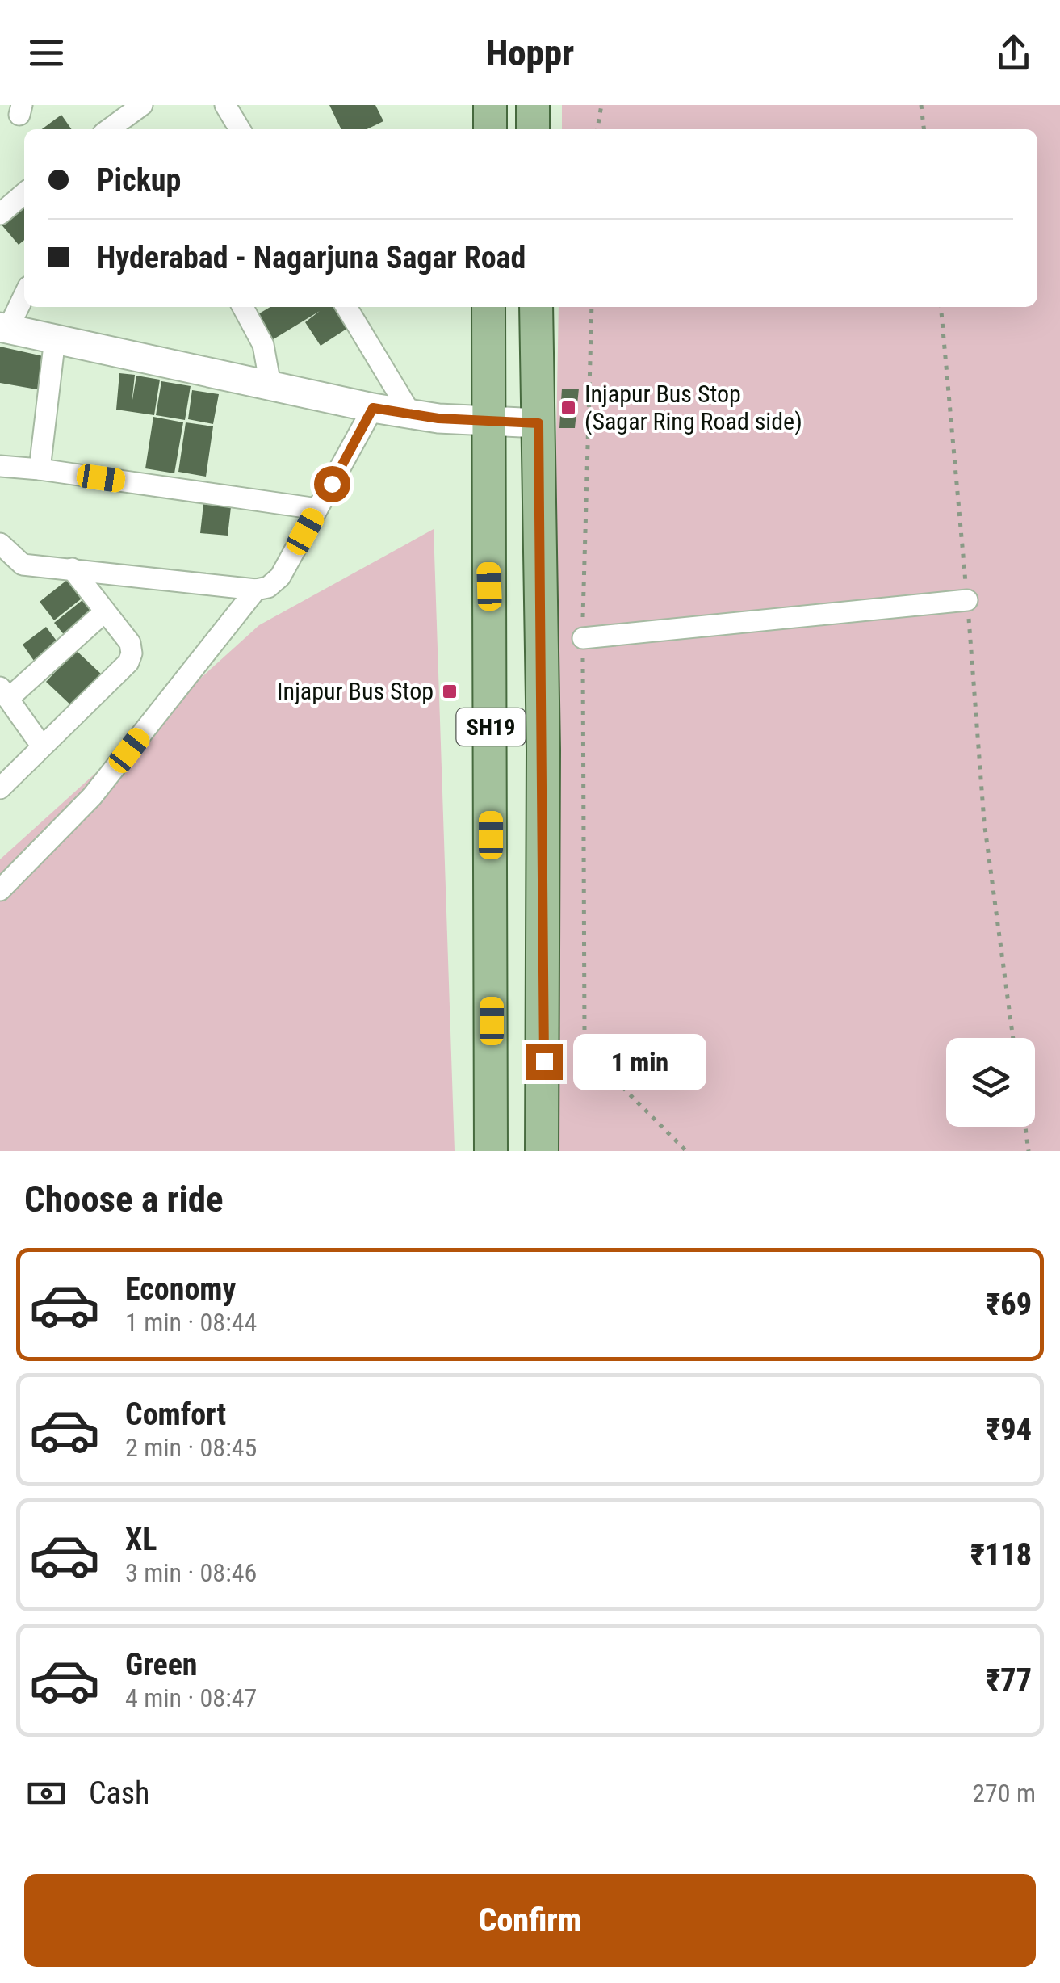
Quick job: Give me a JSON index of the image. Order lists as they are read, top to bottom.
{
  "streets": {
    "main road": ["SH19"]
  },
  "places": {
    "transit": ["Injapur Bus Stop (Sagar Ring Road side)", "Injapur Bus Stop"]
  },
  "page": {
    "header": "Hoppr",
    "banner": ["Pickup", "Hyderabad - Nagarjuna Sagar Road"],
    "bubble": "1 min",
    "heading": "Choose a ride",
    "list": [
      {
        "name": "Economy",
        "note": "1 min · 08:44",
        "value": "₹69"
      },
      {
        "name": "Comfort",
        "note": "2 min · 08:45",
        "value": "₹94"
      },
      {
        "name": "XL",
        "note": "3 min · 08:46",
        "value": "₹118"
      },
      {
        "name": "Green",
        "note": "4 min · 08:47",
        "value": "₹77"
      }
    ],
    "pay": ["Cash", "270 m"],
    "buttons": "Confirm"
  }
}
